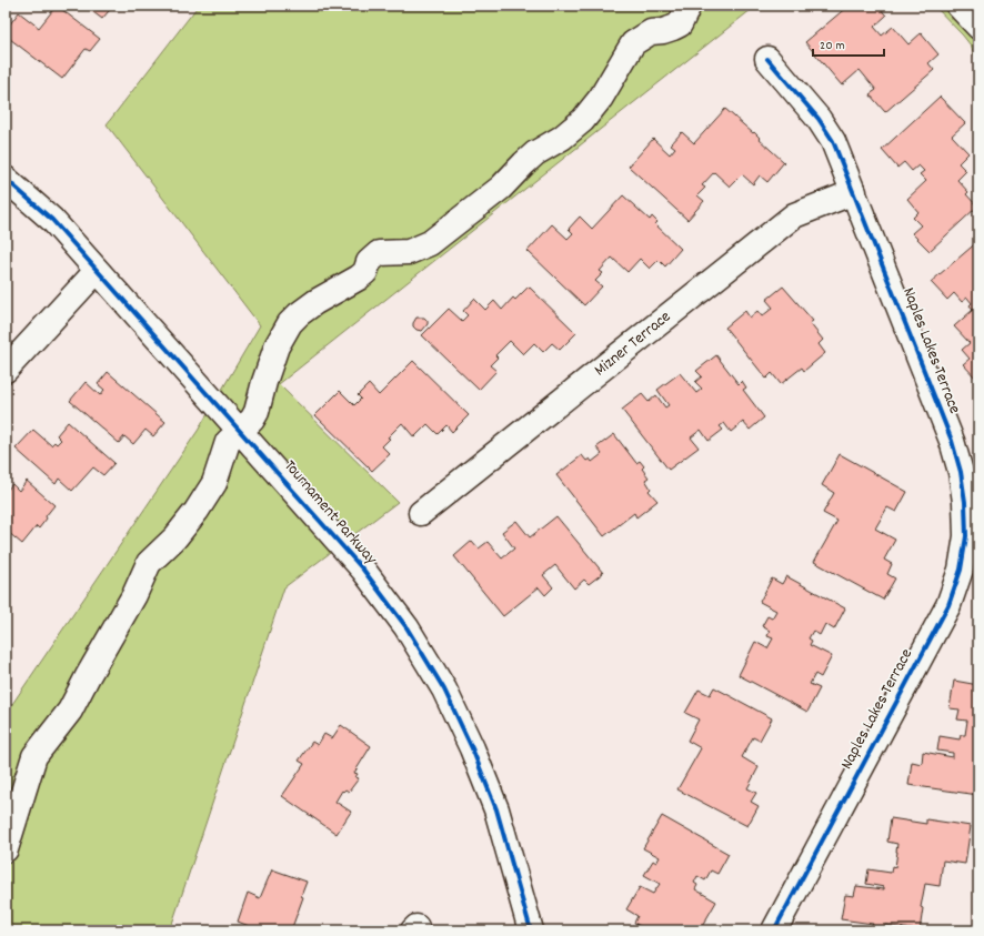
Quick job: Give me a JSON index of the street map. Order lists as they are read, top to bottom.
{
  "streets": {
    "street": ["Mizner Terrace", "Naples Lakes Terrace", "Tournament Parkway"]
  },
  "crossings": [
    ["Mizner Terrace", "Naples Lakes Terrace"]
  ],
  "scale_bar": "20 m"
}
